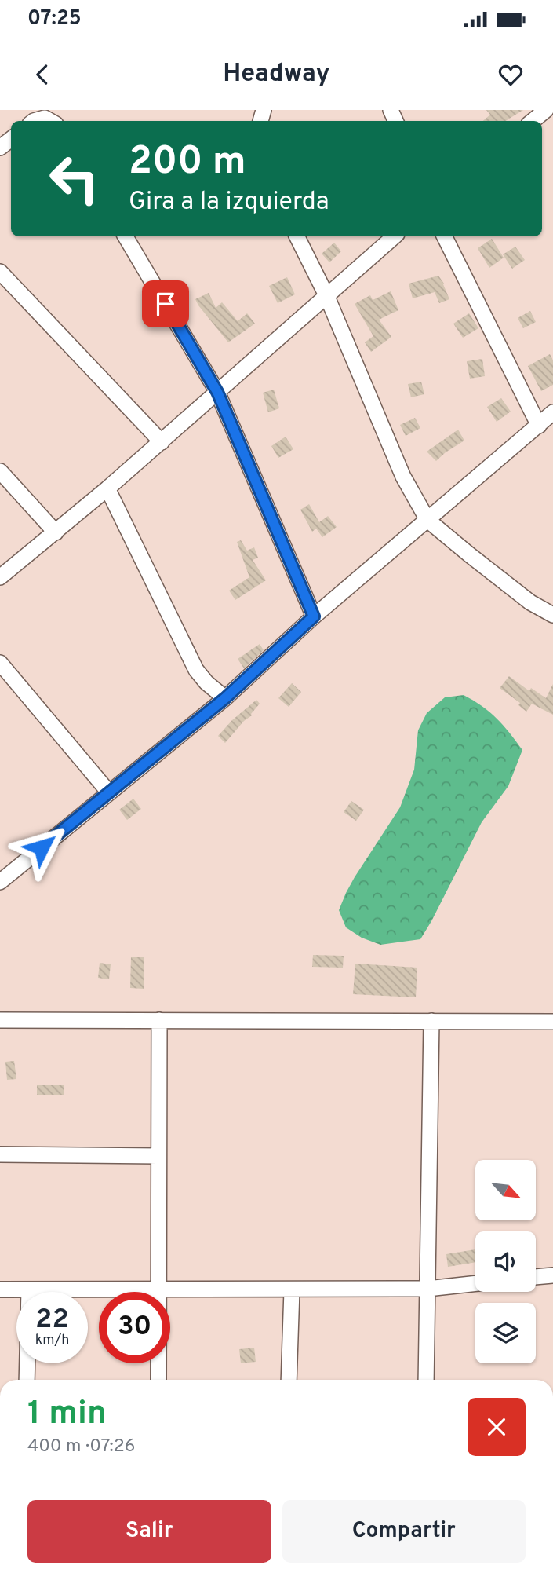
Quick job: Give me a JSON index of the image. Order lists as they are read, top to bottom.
{
  "north": "bottom right",
  "page": {
    "status": "07:25",
    "header": "Headway",
    "turn": ["200 m", "Gira a la izquierda"],
    "speed": "22 km/h",
    "limit": "30",
    "heading": ["1 min", "400 m · 07:26"],
    "buttons": ["Salir", "Compartir"]
  }
}
